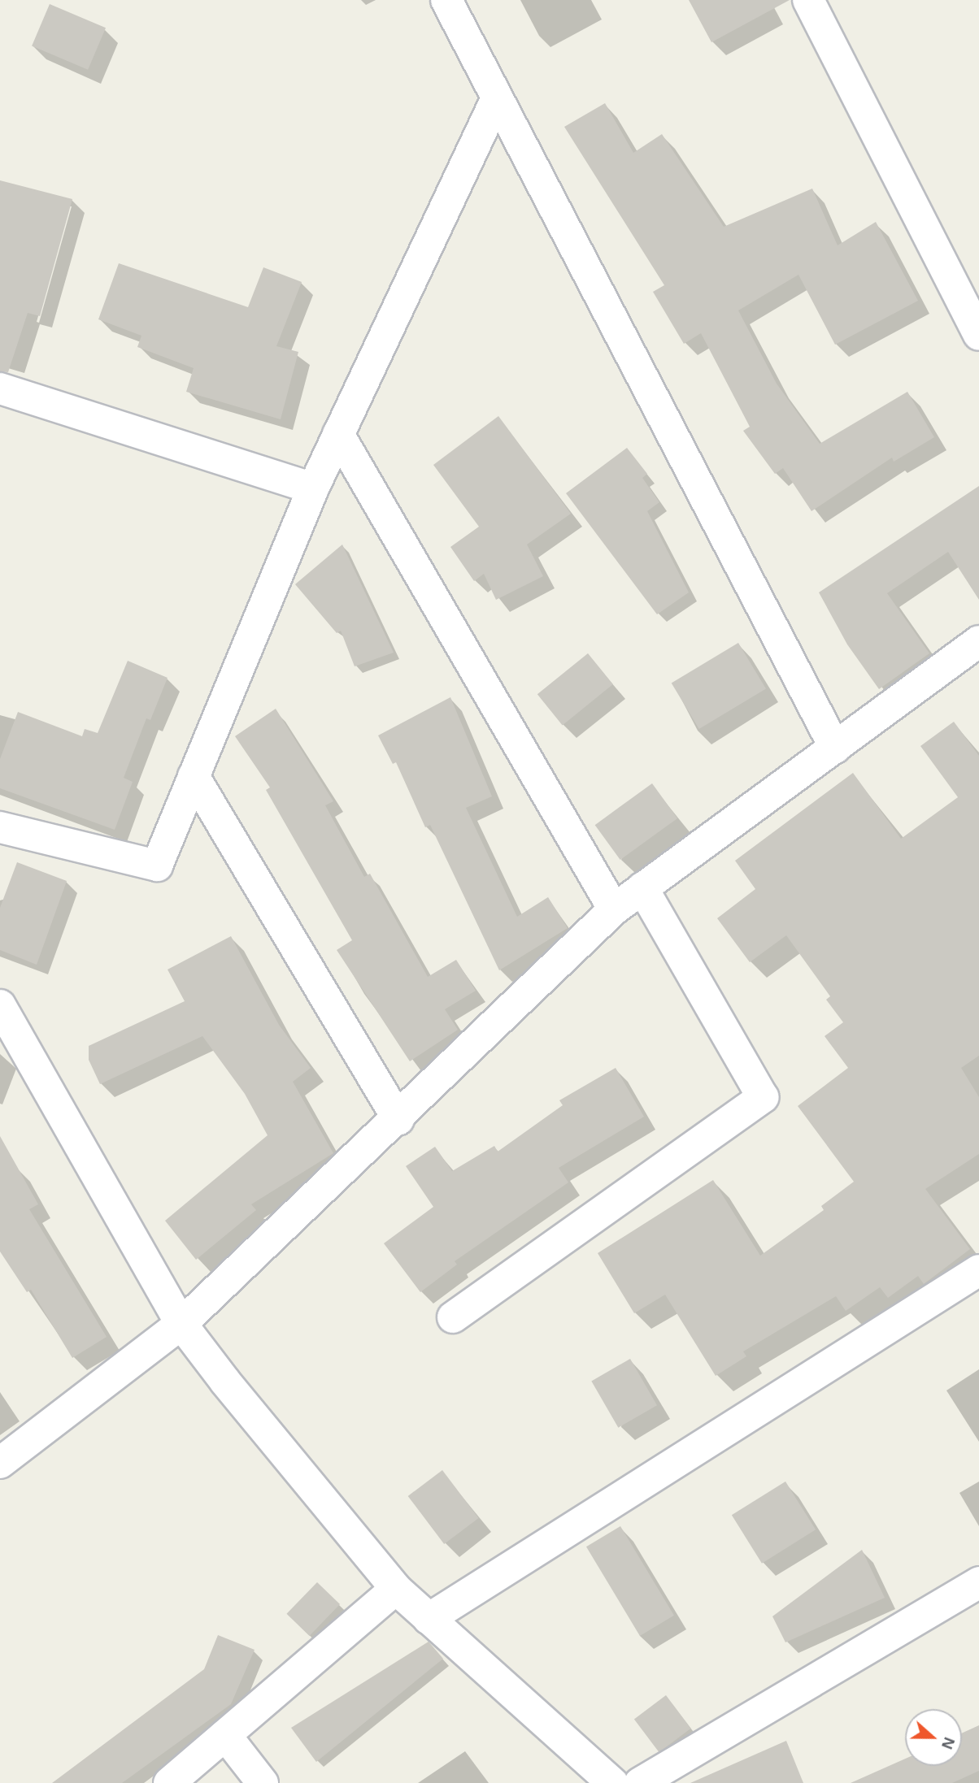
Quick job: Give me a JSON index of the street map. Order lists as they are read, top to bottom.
{
  "north": "right"
}
